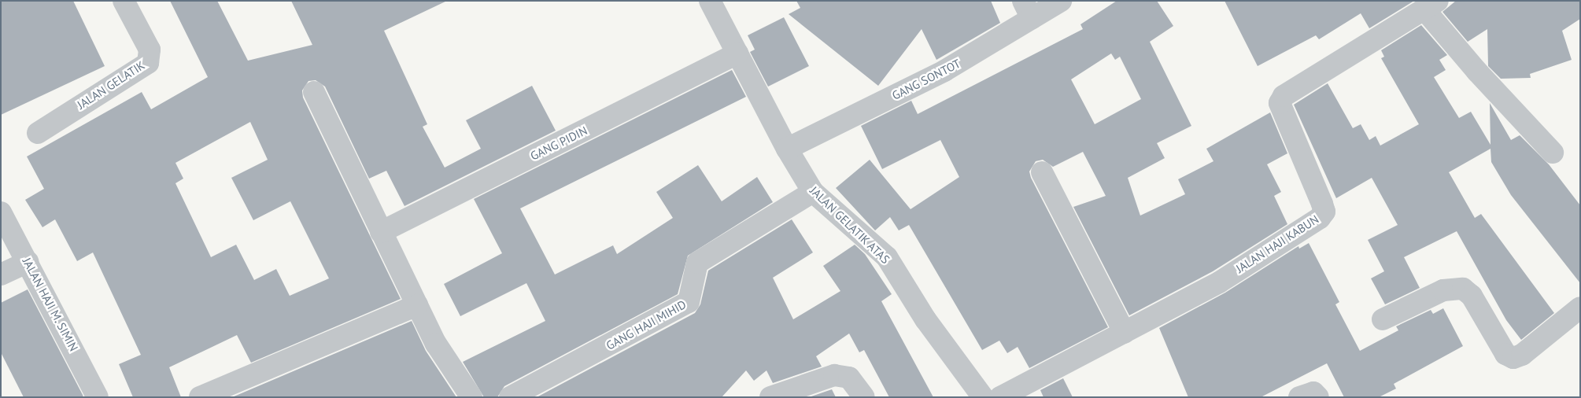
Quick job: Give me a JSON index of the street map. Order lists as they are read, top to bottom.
{
  "streets": {
    "street": [
      "GANG SONTOT",
      "JALAN GELATIK",
      "GANG PIDIN",
      "JALAN GELATIK ATAS",
      "JALAN HAJI KABUN",
      "JALAN HAJI M. SIMIN",
      "GANG HAJI MIHID"
    ]
  },
  "crossings": [
    ["GANG SONTOT", "JALAN GELATIK ATAS"],
    ["GANG PIDIN", "JALAN GELATIK ATAS"],
    ["JALAN GELATIK ATAS", "GANG HAJI MIHID"]
  ]
}
